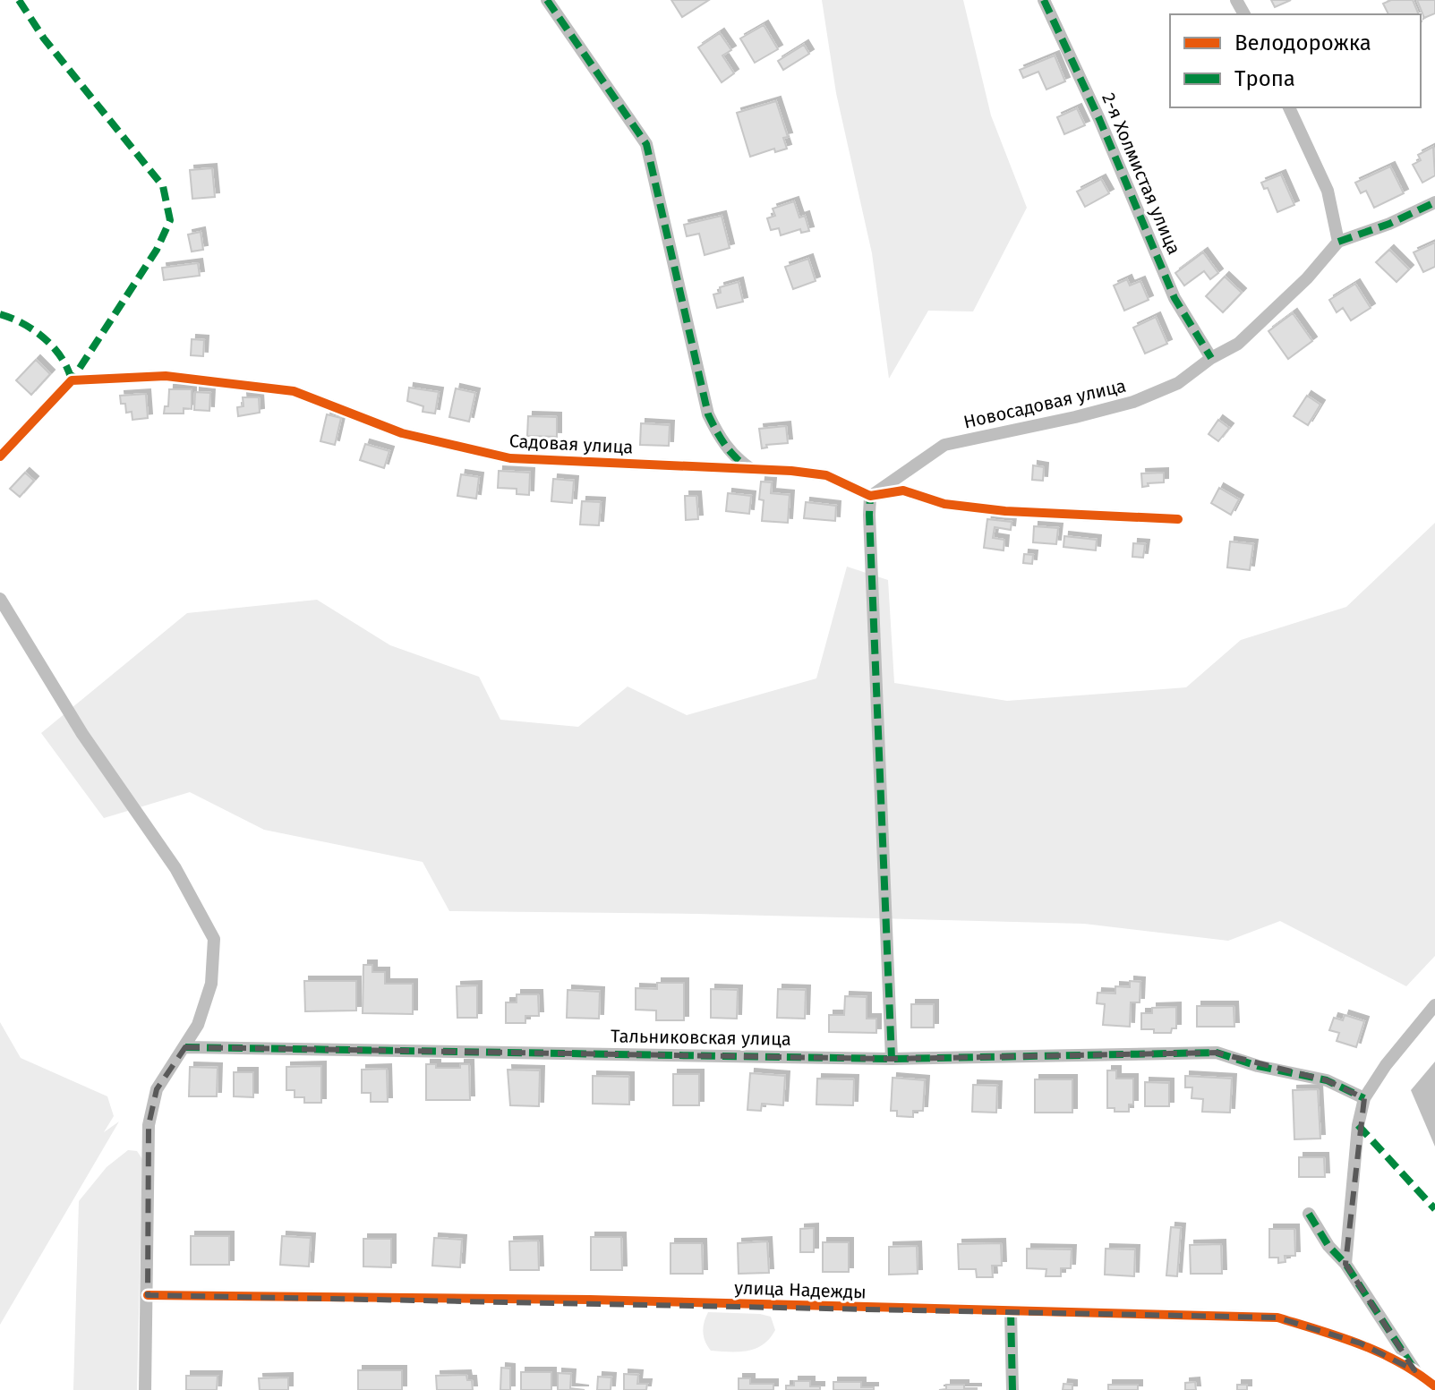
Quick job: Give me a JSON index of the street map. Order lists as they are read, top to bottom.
{
  "streets": {
    "street": [
      "2-я Холмистая улица",
      "Новосадовая улица",
      "Садовая улица",
      "Тальниковская улица",
      "улица Надежды"
    ]
  },
  "crossings": [
    ["2-я Холмистая улица", "Новосадовая улица"],
    ["Новосадовая улица", "Садовая улица"]
  ],
  "legend": ["Велодорожка", "Тропа"]
}
